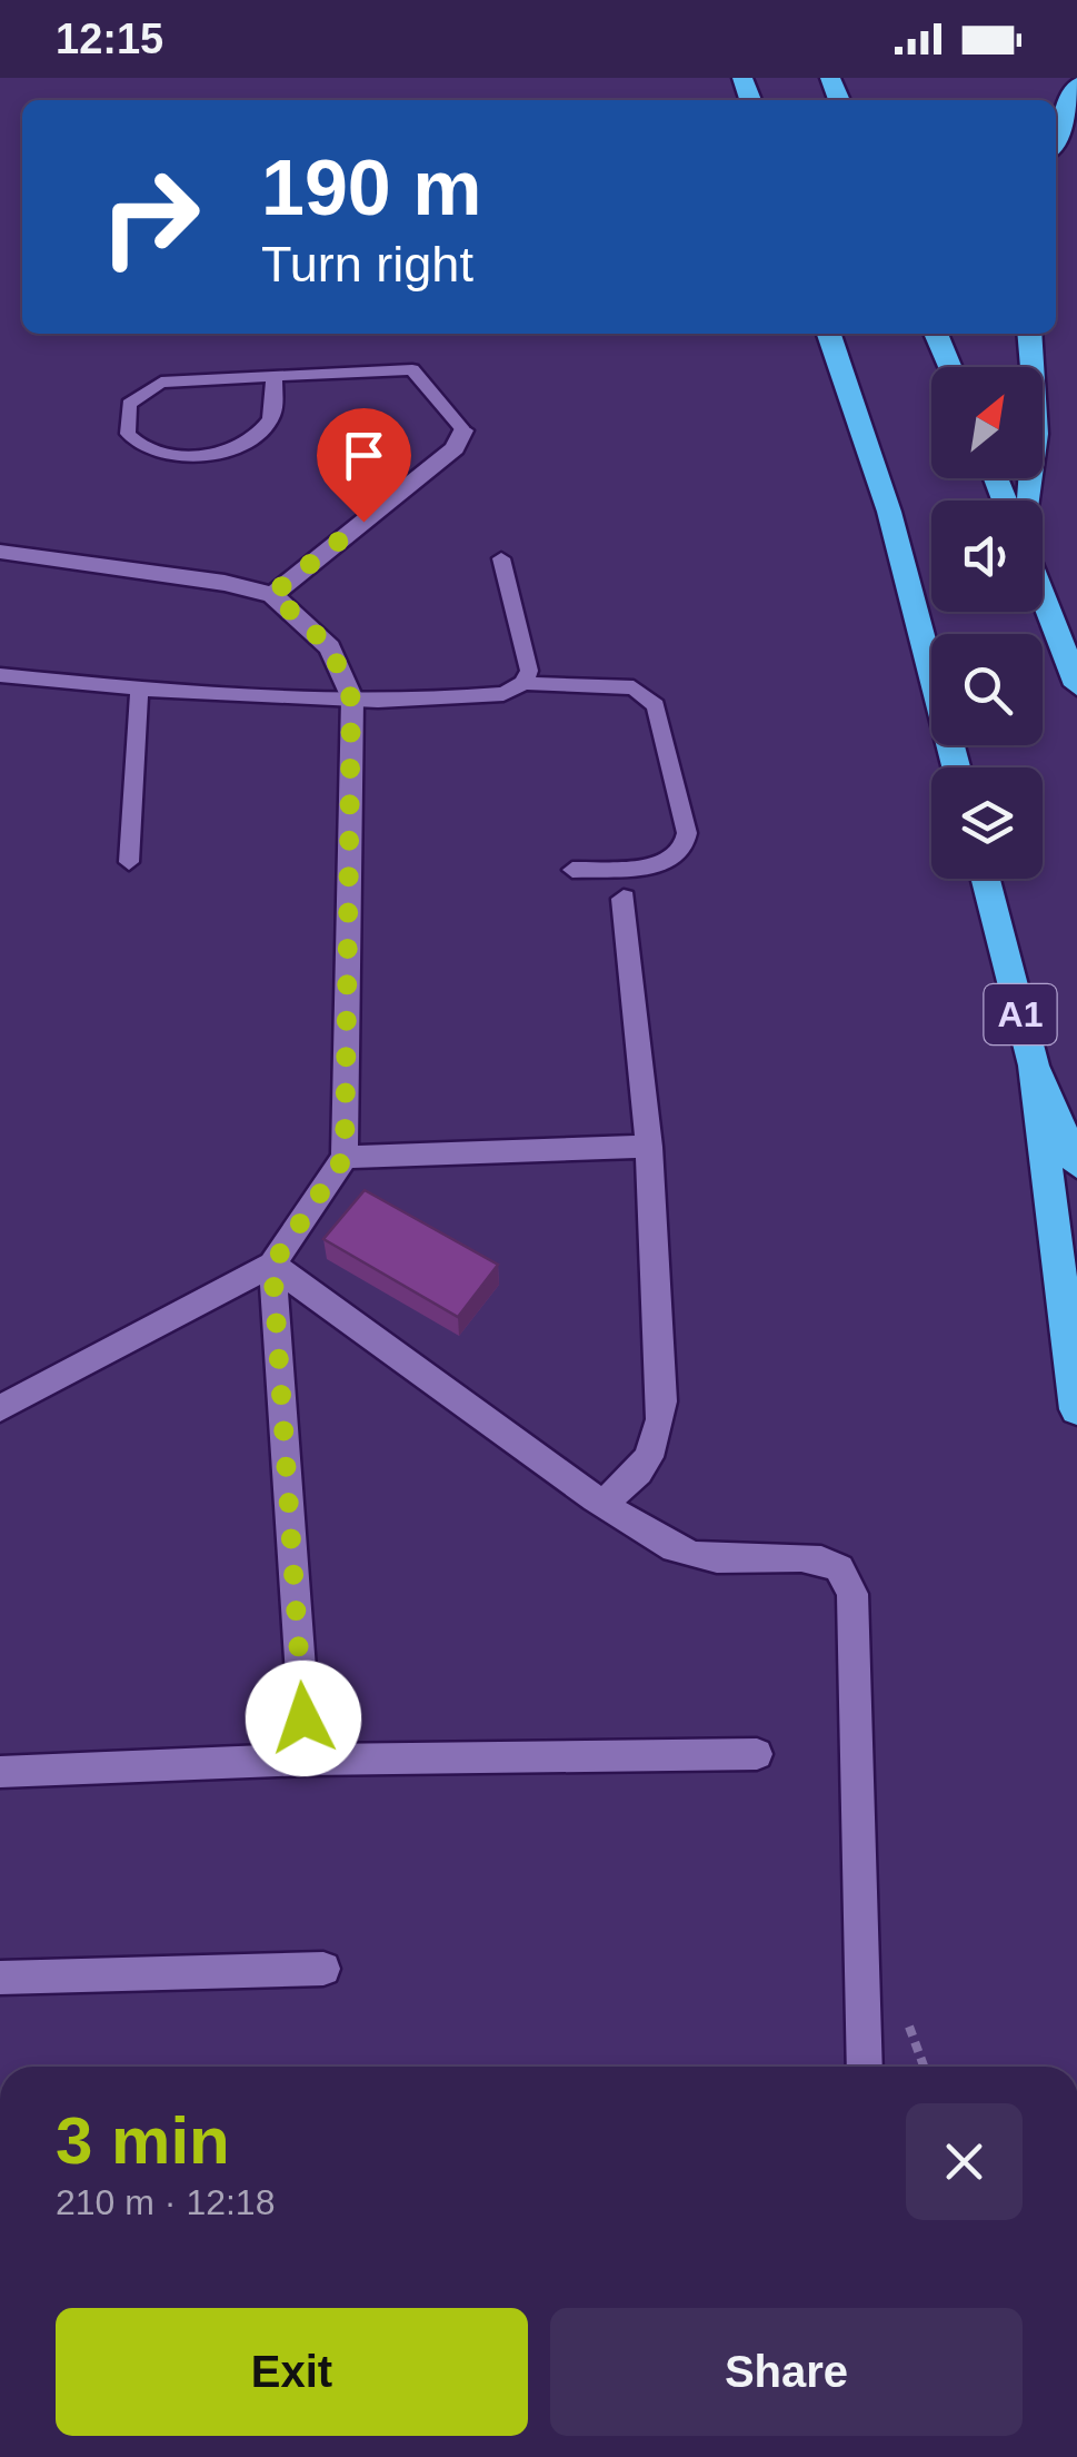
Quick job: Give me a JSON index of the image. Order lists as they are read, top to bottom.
{
  "streets": {
    "highway": ["A1"]
  },
  "north": "top right",
  "page": {
    "status": "12:15",
    "turn": ["190 m", "Turn right"],
    "heading": ["3 min", "210 m · 12:18"],
    "buttons": ["Exit", "Share"]
  }
}
